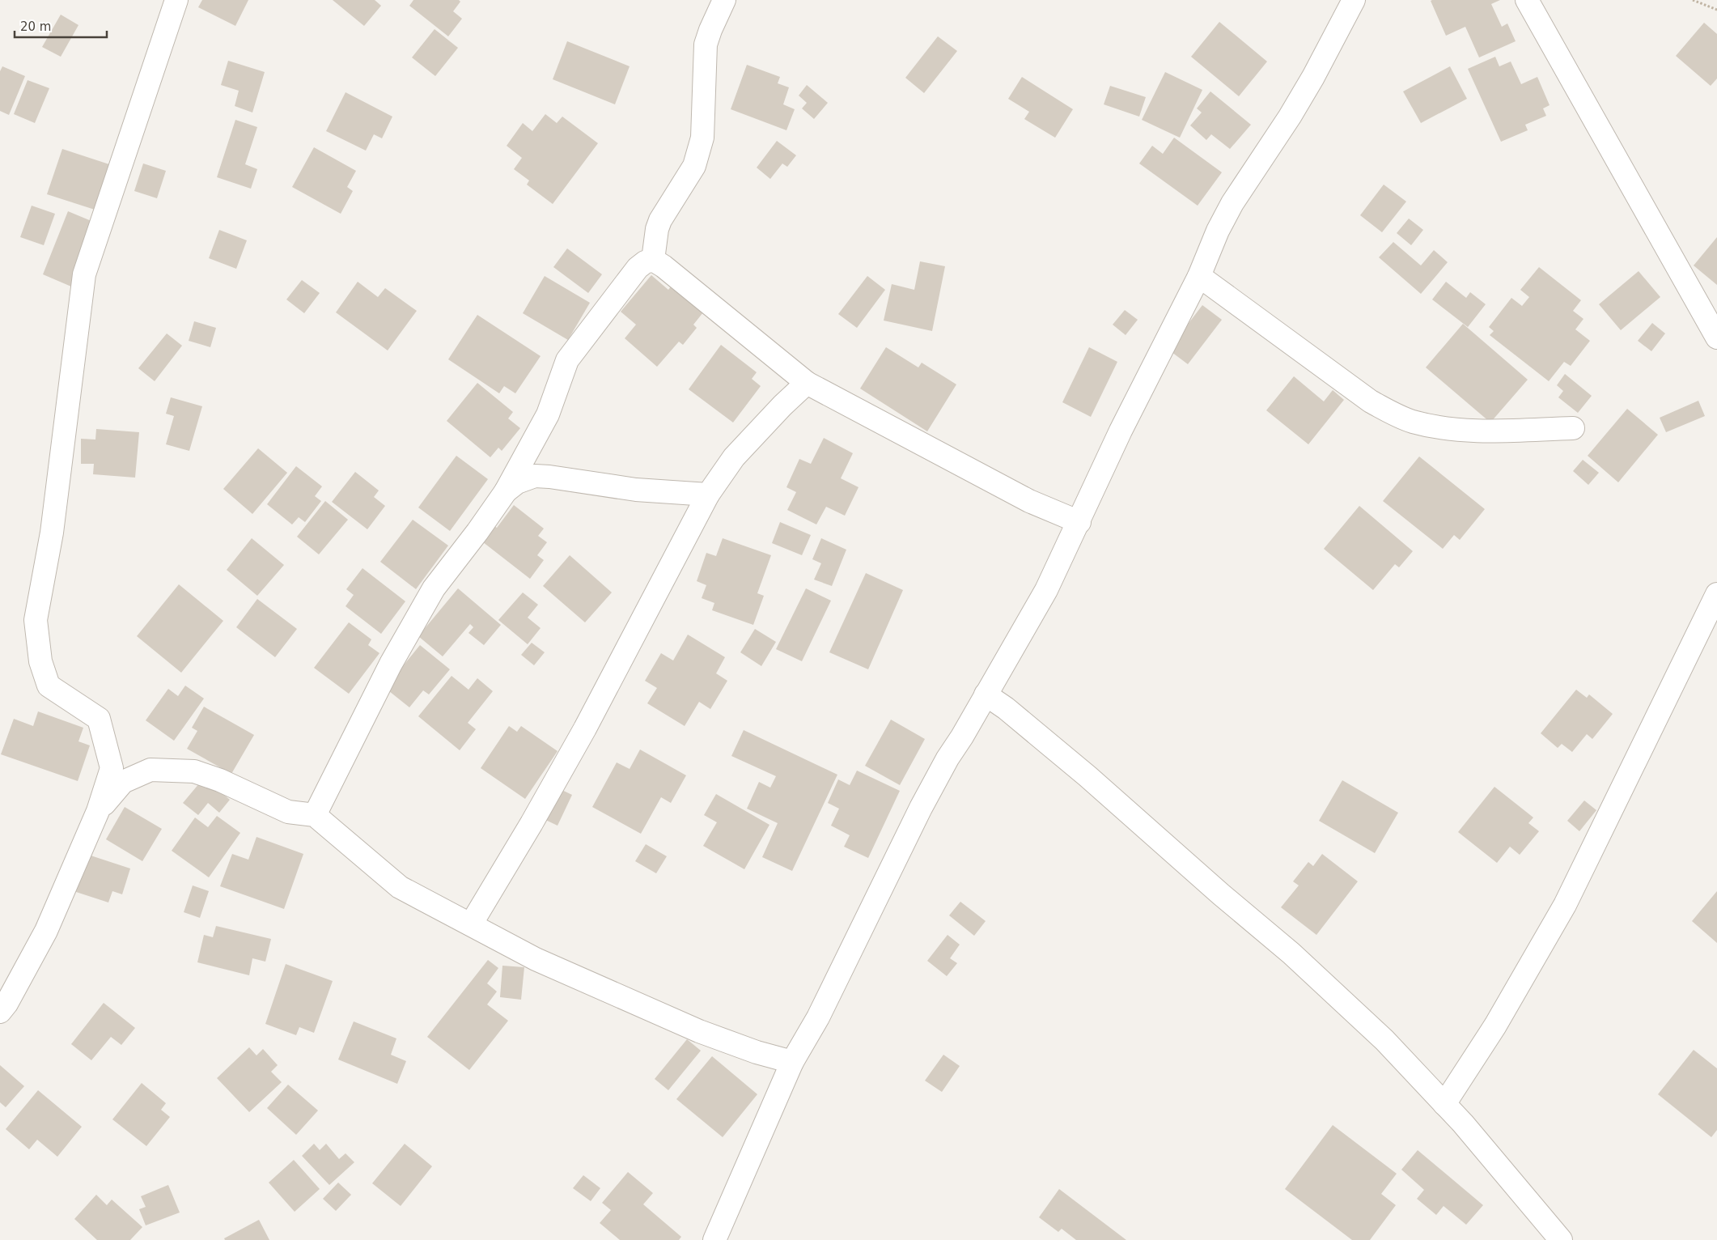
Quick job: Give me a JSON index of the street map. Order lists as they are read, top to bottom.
{
  "scale_bar": "20 m"
}
